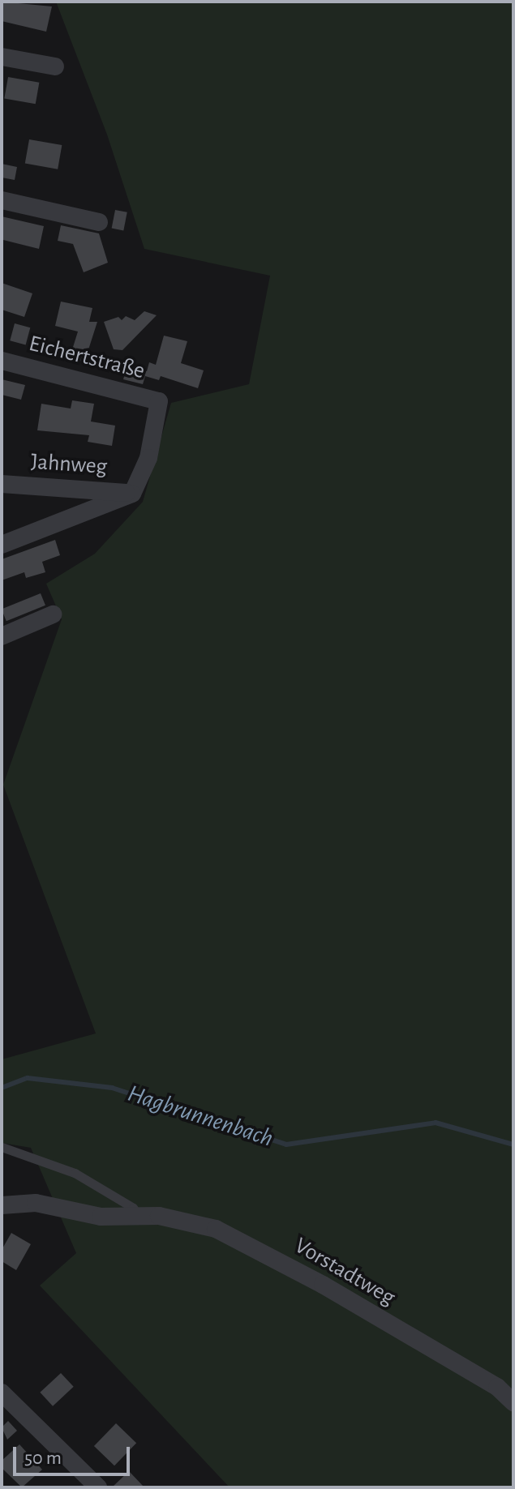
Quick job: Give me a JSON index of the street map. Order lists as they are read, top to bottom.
{
  "streets": {
    "street": ["Eichertstraße", "Jahnweg", "Vorstadtweg"]
  },
  "crossings": [
    ["Eichertstraße", "Jahnweg"]
  ],
  "water": ["Hagbrunnenbach"],
  "scale_bar": "50 m"
}
